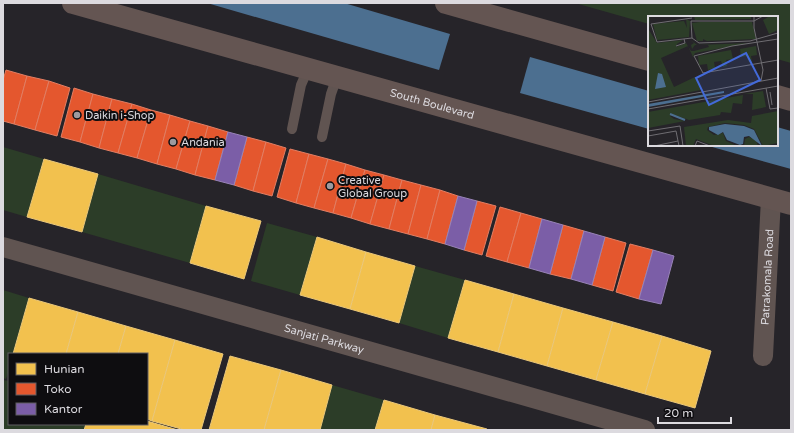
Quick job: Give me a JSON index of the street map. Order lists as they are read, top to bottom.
{
  "streets": {
    "main road": ["South Boulevard"],
    "street": ["Patrakomala Road", "Sanjati Parkway"]
  },
  "crossings": [
    ["South Boulevard", "Patrakomala Road"]
  ],
  "places": ["Daikin i-Shop", "Andania", "Creative Global Group"],
  "legend": ["Hunian", "Toko", "Kantor"],
  "scale_bar": "20 m"
}
